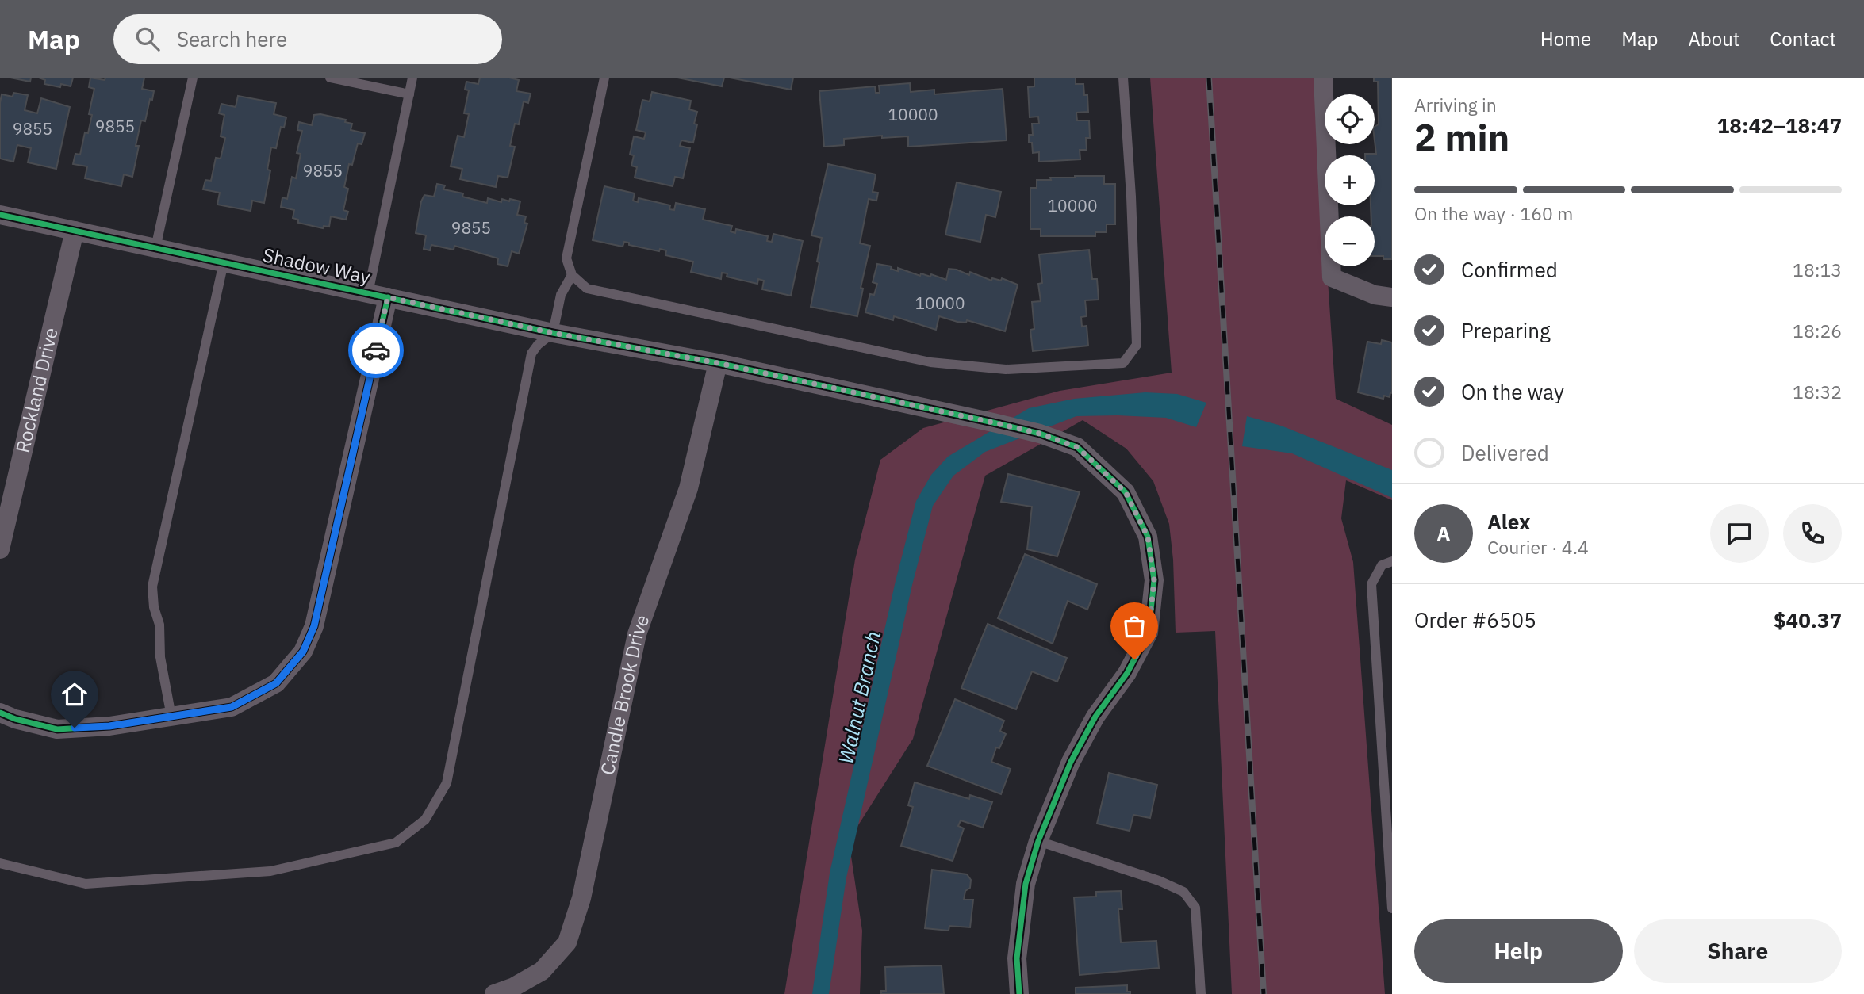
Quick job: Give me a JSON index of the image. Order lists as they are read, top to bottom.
{
  "streets": {
    "street": ["Shadow Way", "Rockland Drive", "Candle Brook Drive"]
  },
  "crossings": [
    ["Shadow Way", "Rockland Drive"],
    ["Shadow Way", "Candle Brook Drive"]
  ],
  "water": ["Walnut Branch"],
  "house_numbers": [
    "10000",
    "9855",
    "9855",
    "9855",
    "10000",
    "9855",
    "10000"
  ],
  "page": {
    "header": "Map",
    "search": "Search here",
    "nav": [
      "Home",
      "Map",
      "About",
      "Contact"
    ],
    "heading": ["2 min", "Arriving in", "18:42–18:47"],
    "panel": [
      "Alex",
      "Courier · 4.4",
      "Order #6505",
      "$40.37"
    ],
    "map_buttons": ["+", "−"],
    "bar": "On the way · 160 m",
    "list": [
      ["Confirmed", "18:13"],
      ["Preparing", "18:26"],
      ["On the way", "18:32"],
      "Delivered"
    ],
    "round": "A",
    "buttons": ["Help", "Share"]
  }
}
